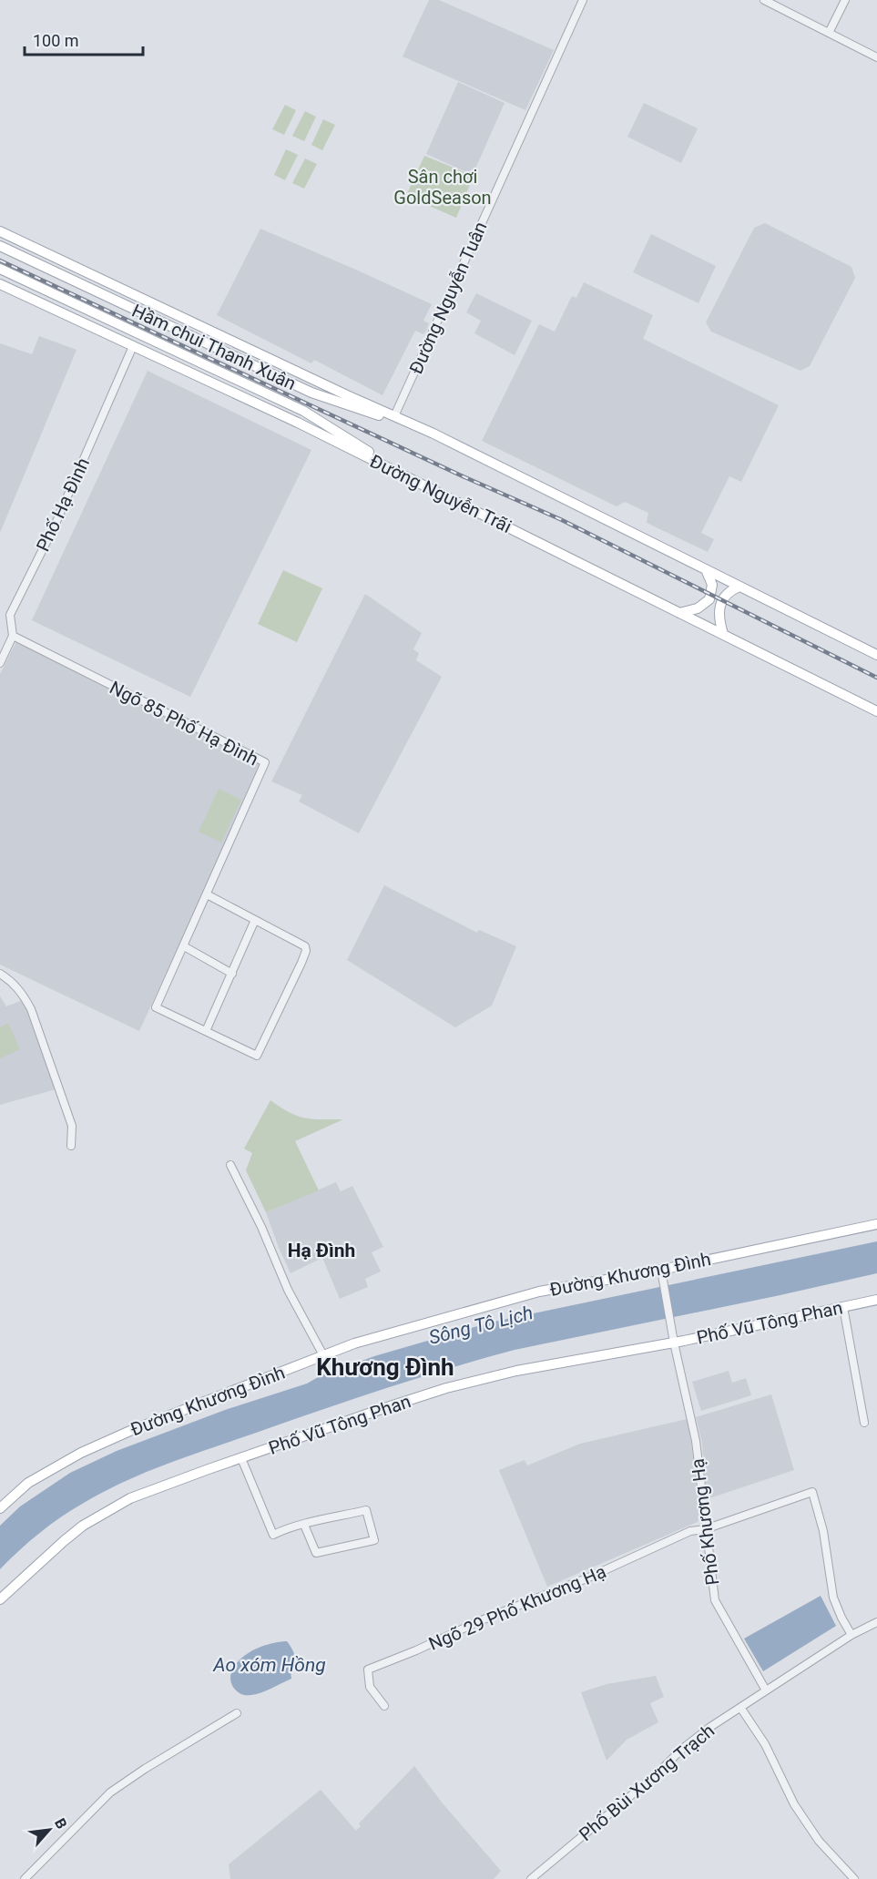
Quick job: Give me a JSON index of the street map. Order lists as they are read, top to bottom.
{
  "streets": {
    "main road": [
      "Hầm chui Thanh Xuân",
      "Đường Nguyễn Trãi",
      "Đường Khương Đình",
      "Phố Vũ Tông Phan"
    ],
    "street": [
      "Đường Nguyễn Tuân",
      "Phố Hạ Đình",
      "Ngõ 85 Phố Hạ Đình",
      "Phố Khương Hạ",
      "Ngõ 29 Phố Khương Hạ",
      "Phố Bùi Xương Trạch"
    ]
  },
  "crossings": [
    ["Hầm chui Thanh Xuân", "Đường Nguyễn Trãi"],
    ["Đường Nguyễn Trãi", "Phố Hạ Đình"],
    ["Phố Hạ Đình", "Ngõ 85 Phố Hạ Đình"],
    ["Đường Khương Đình", "Phố Khương Hạ"],
    ["Phố Vũ Tông Phan", "Phố Khương Hạ"],
    ["Phố Khương Hạ", "Ngõ 29 Phố Khương Hạ"],
    ["Phố Khương Hạ", "Phố Bùi Xương Trạch"]
  ],
  "districts": ["Hạ Đình", "Khương Đình"],
  "water": ["Sông Tô Lịch", "Ao xóm Hồng"],
  "parks": ["Sân chơi GoldSeason"],
  "scale_bar": "100 m",
  "north": "top right"
}
